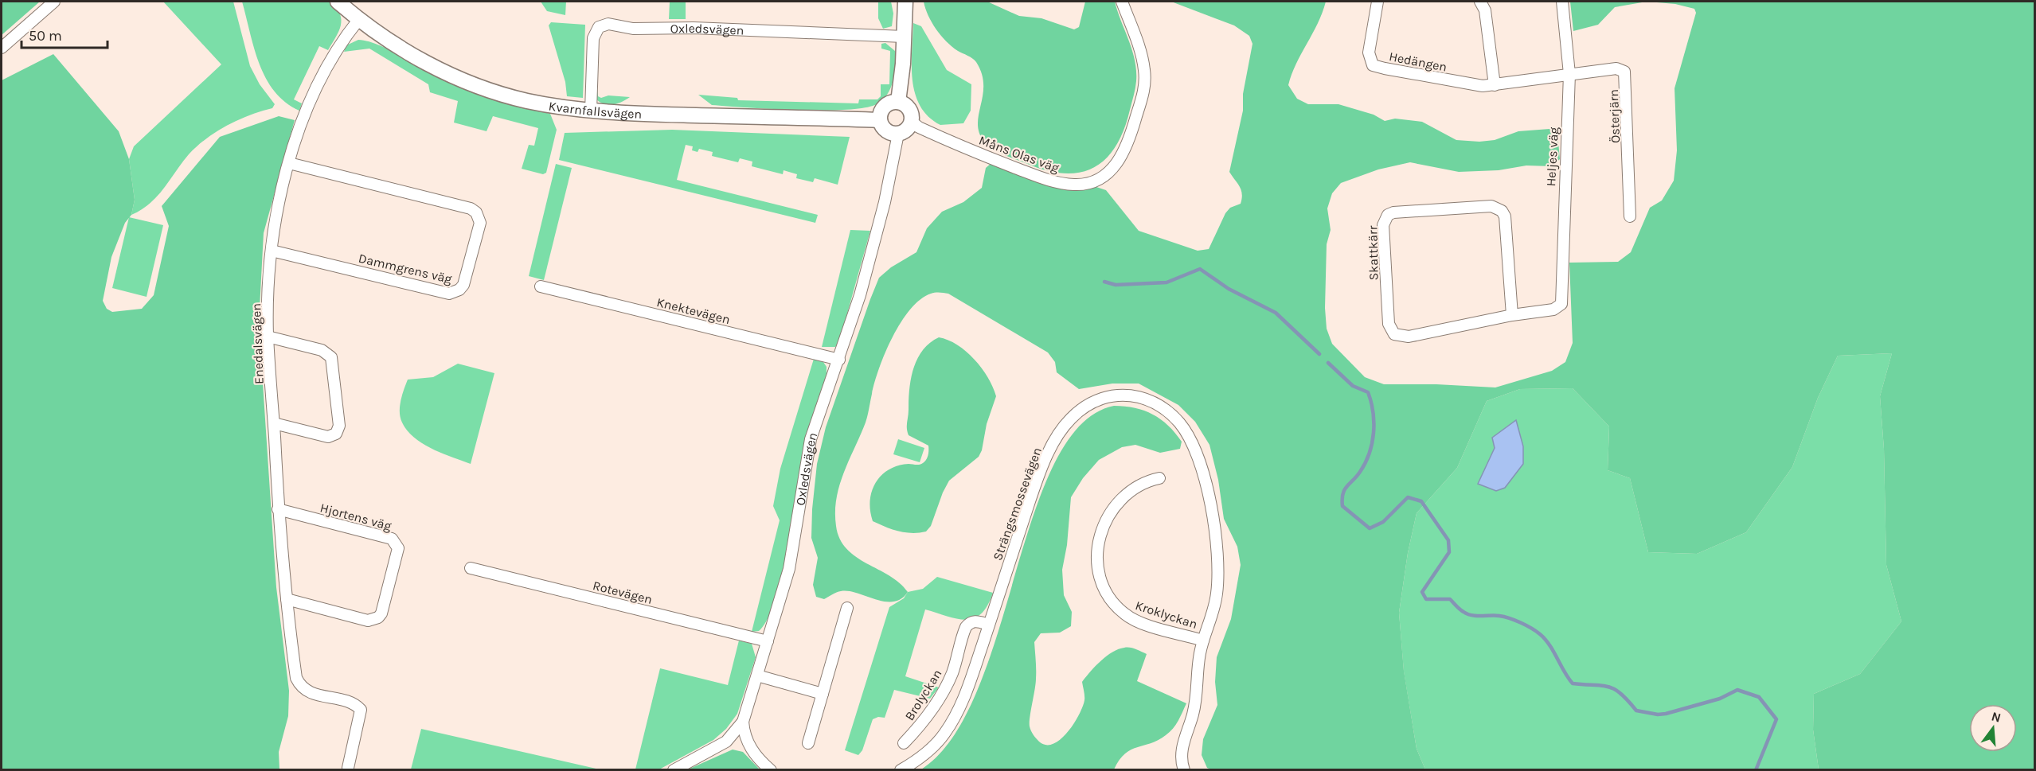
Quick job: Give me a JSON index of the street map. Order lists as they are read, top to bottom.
{
  "streets": {
    "street": [
      "Oxledsvägen",
      "Hedängen",
      "Kvarnfallsvägen",
      "Österjärn",
      "Måns Olas väg",
      "Heljes väg",
      "Skattkärr",
      "Dammgrens väg",
      "Knektevägen",
      "Enedalsvägen",
      "Strängsmossevägen",
      "Hjortens väg",
      "Rotevägen",
      "Kroklyckan",
      "Brolyckan"
    ]
  },
  "crossings": [
    ["Oxledsvägen", "Kvarnfallsvägen"],
    ["Oxledsvägen", "Måns Olas väg"],
    ["Oxledsvägen", "Knektevägen"],
    ["Oxledsvägen", "Rotevägen"],
    ["Hedängen", "Österjärn"],
    ["Hedängen", "Heljes väg"],
    ["Kvarnfallsvägen", "Måns Olas väg"],
    ["Kvarnfallsvägen", "Enedalsvägen"],
    ["Österjärn", "Heljes väg"],
    ["Heljes väg", "Skattkärr"],
    ["Dammgrens väg", "Enedalsvägen"],
    ["Enedalsvägen", "Hjortens väg"],
    ["Strängsmossevägen", "Kroklyckan"],
    ["Strängsmossevägen", "Brolyckan"]
  ],
  "scale_bar": "50 m",
  "north": "top"
}
